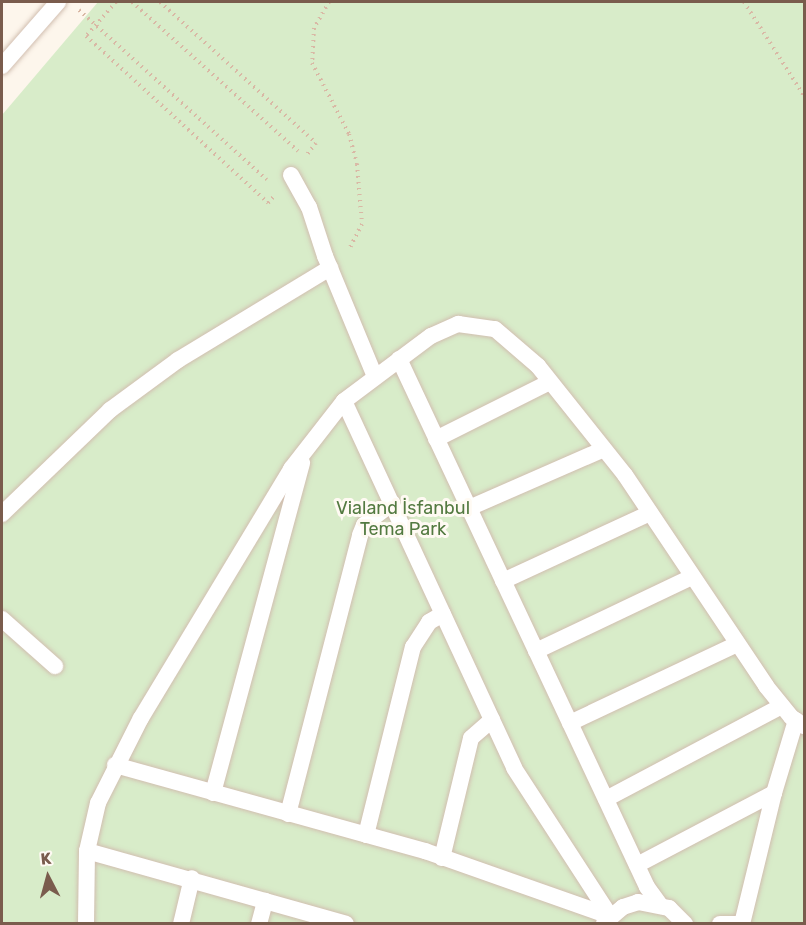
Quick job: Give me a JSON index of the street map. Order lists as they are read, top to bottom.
{
  "parks": ["Vialand İsfanbul Tema Park"],
  "north": "top"
}
